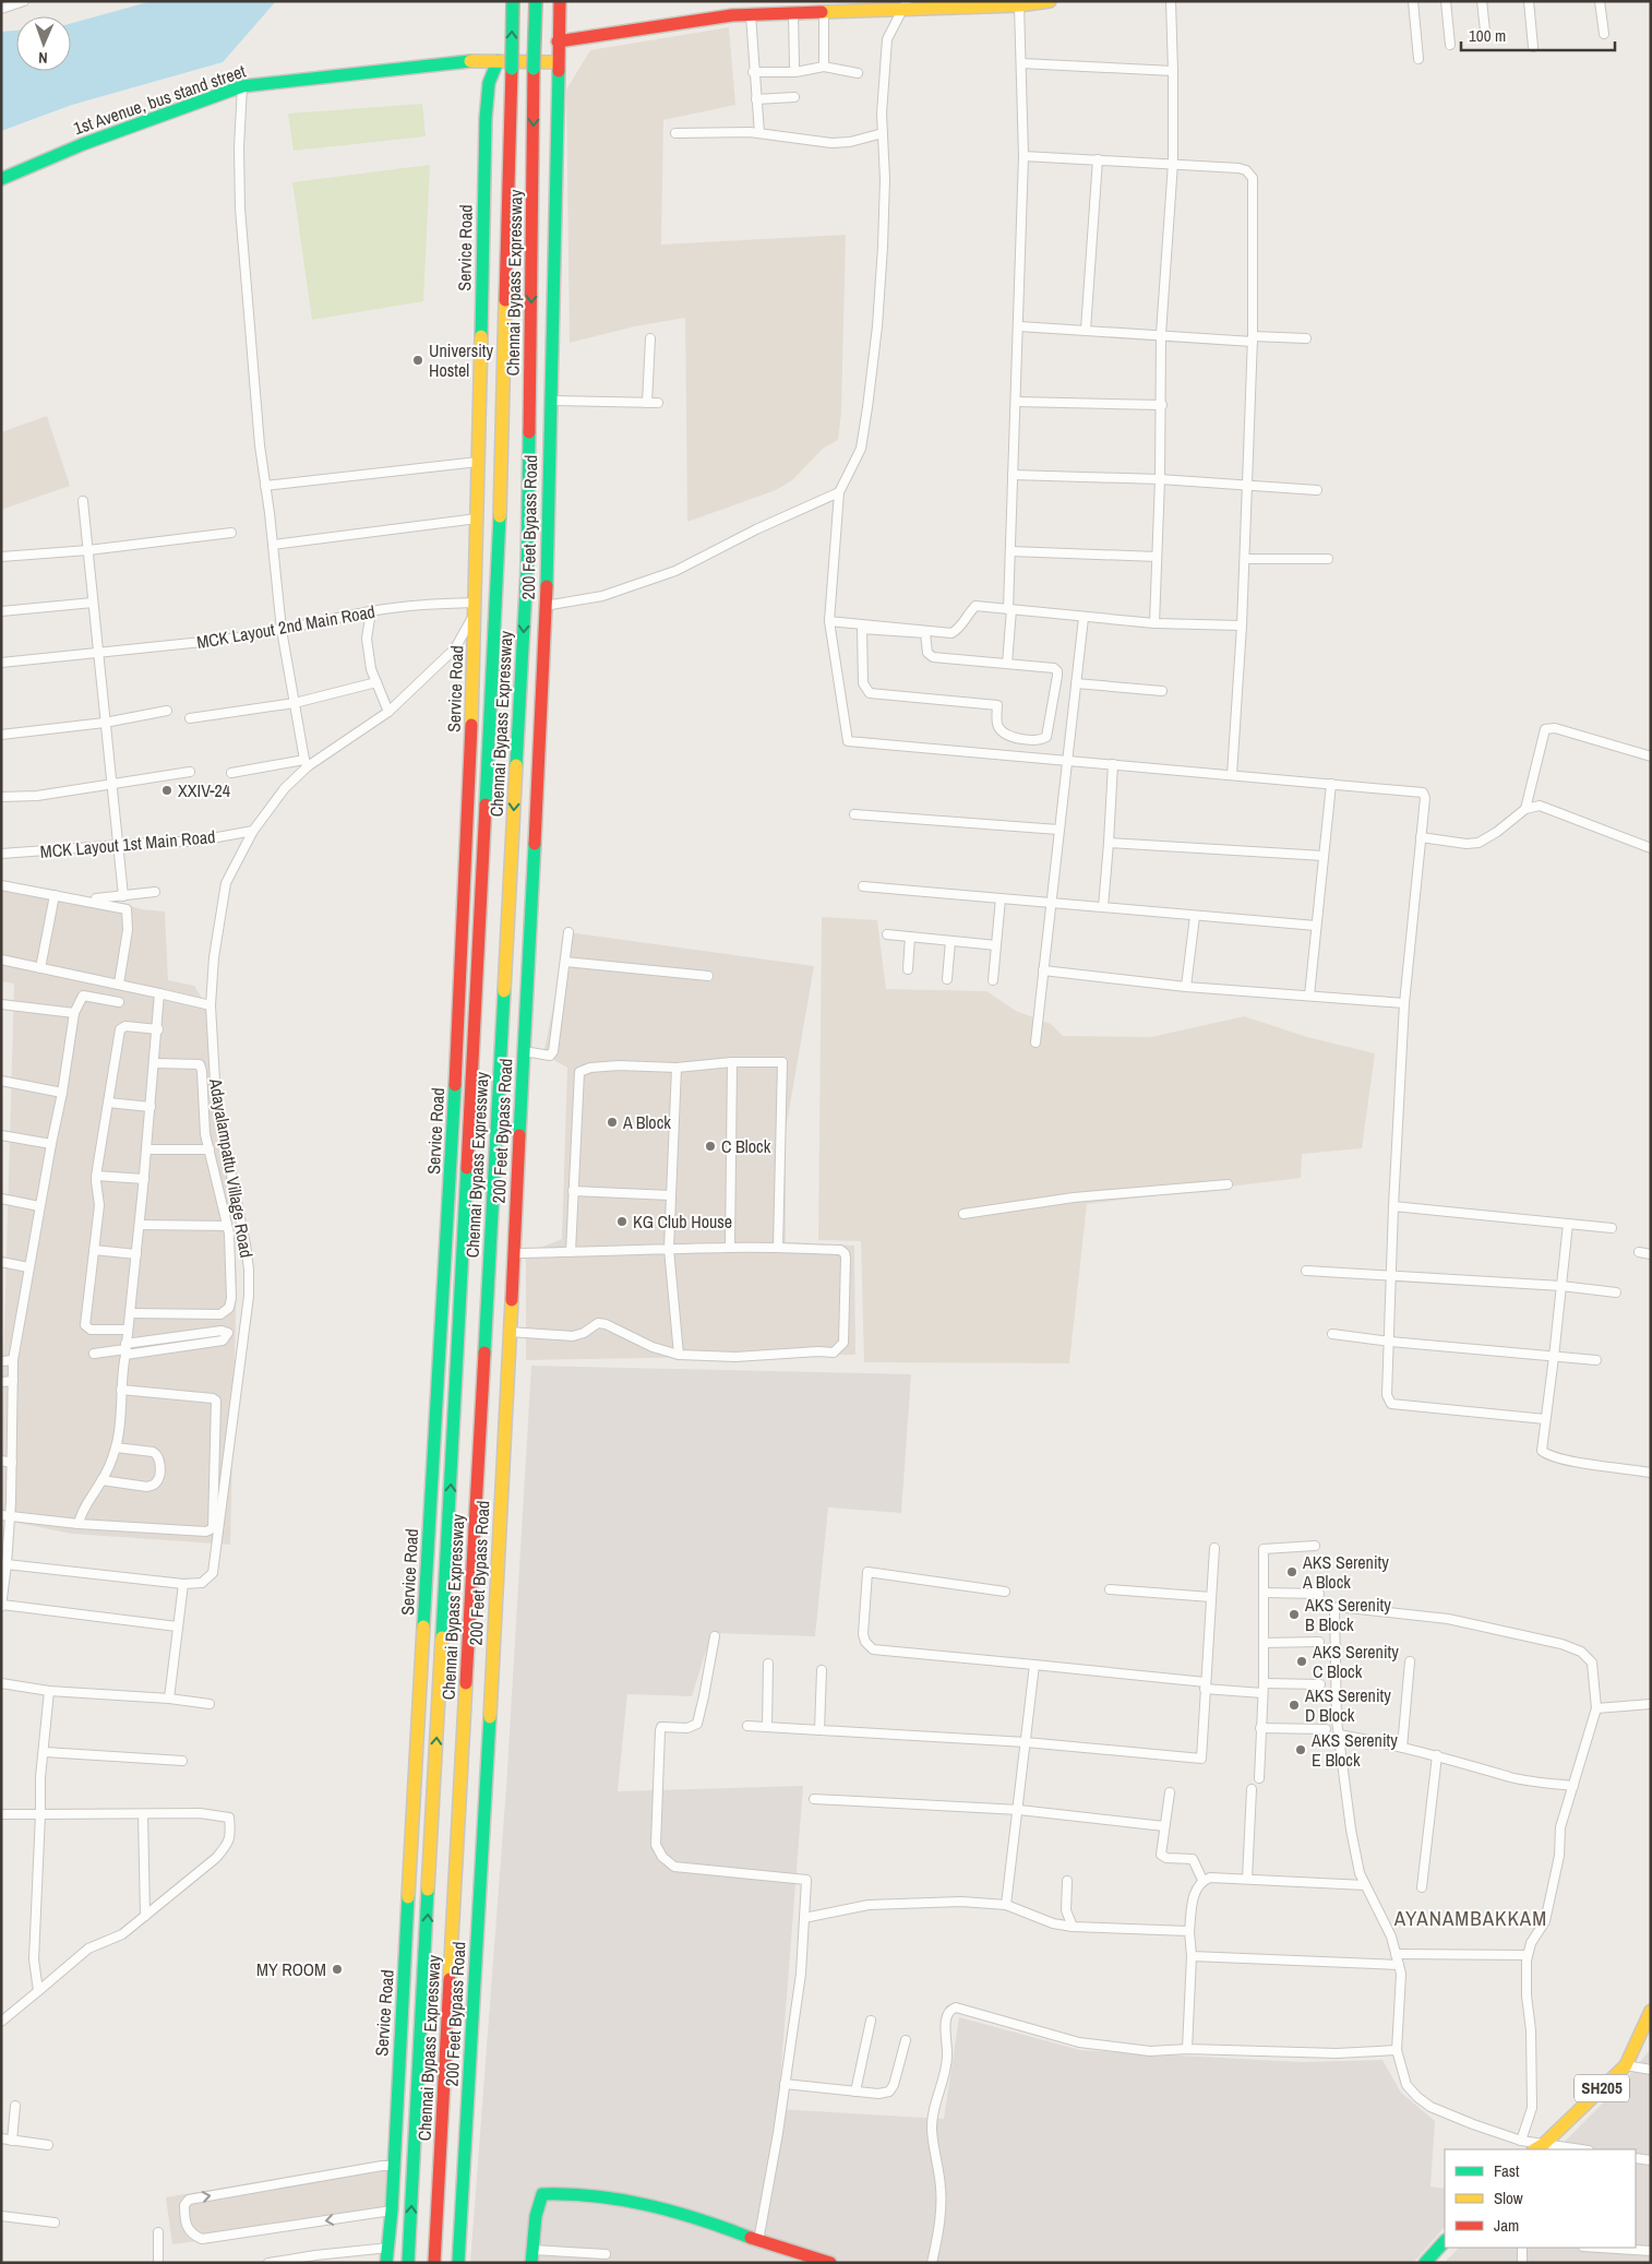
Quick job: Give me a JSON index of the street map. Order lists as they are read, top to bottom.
{
  "streets": {
    "main road": [
      "1st Avenue, bus stand street",
      "Service Road",
      "Chennai Bypass Expressway",
      "200 Feet Bypass Road",
      "SH205"
    ],
    "street": ["MCK Layout 2nd Main Road", "MCK Layout 1st Main Road", "Adayalampattu Village Road"]
  },
  "crossings": [
    ["1st Avenue, bus stand street", "Service Road"],
    ["Service Road", "MCK Layout 2nd Main Road"],
    ["Service Road", "Adayalampattu Village Road"],
    ["MCK Layout 2nd Main Road", "Adayalampattu Village Road"],
    ["MCK Layout 1st Main Road", "Adayalampattu Village Road"]
  ],
  "districts": ["AYANAMBAKKAM"],
  "places": [
    "University Hostel",
    "XXIV-24",
    "A Block",
    "C Block",
    "KG Club House",
    "AKS Serenity A Block",
    "AKS Serenity B Block",
    "AKS Serenity C Block",
    "AKS Serenity D Block",
    "AKS Serenity E Block",
    "MY ROOM"
  ],
  "legend": ["Fast", "Slow", "Jam"],
  "scale_bar": "100 m",
  "north": "bottom"
}
